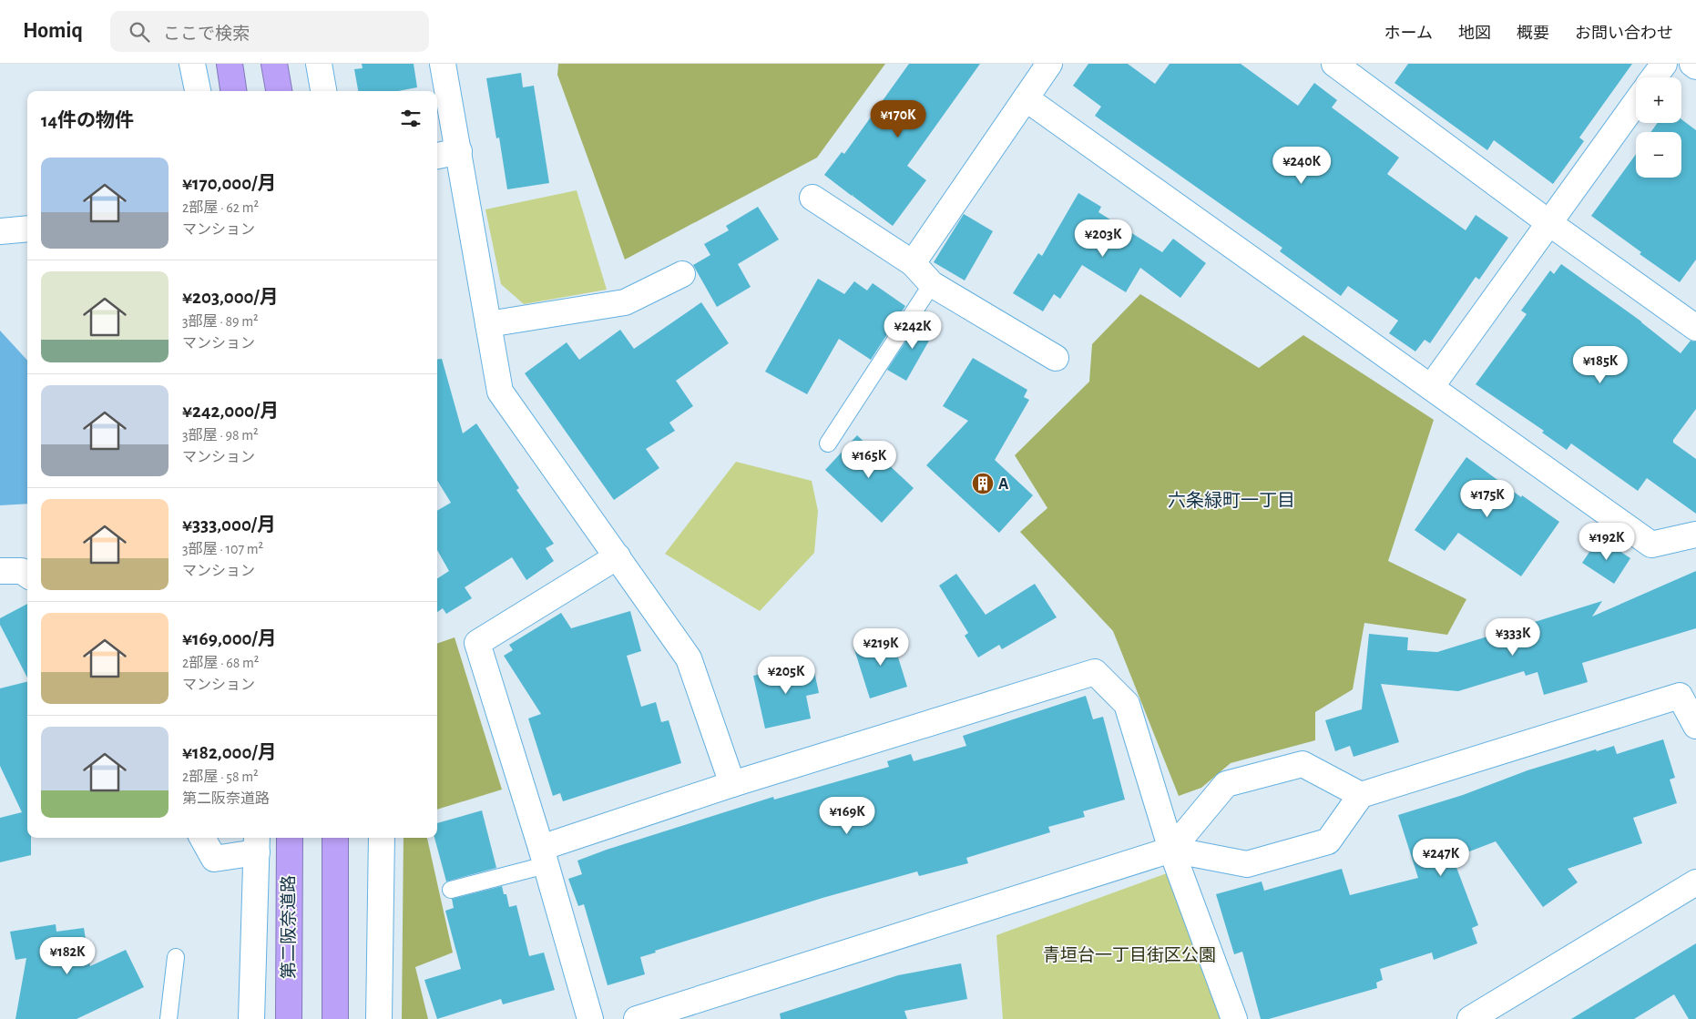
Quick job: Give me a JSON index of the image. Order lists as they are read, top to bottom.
{
  "streets": {
    "highway": ["第二阪奈道路"]
  },
  "districts": ["六条緑町一丁目"],
  "parks": ["青垣台一丁目街区公園"],
  "places": {
    "building": ["A"]
  },
  "page": {
    "header": "Homiq",
    "search": "ここで検索",
    "nav": [
      "ホーム",
      "地図",
      "概要",
      "お問い合わせ"
    ],
    "map_buttons": ["+", "−"],
    "heading": "14件の物件",
    "price": [
      "¥170K",
      "¥240K",
      "¥203K",
      "¥242K",
      "¥185K",
      "¥165K",
      "¥175K",
      "¥192K",
      "¥333K",
      "¥219K",
      "¥205K",
      "¥169K",
      "¥247K",
      "¥182K"
    ],
    "list": [
      {
        "name": "¥170,000/月",
        "note": "2部屋 · 62 m² · マンション"
      },
      {
        "name": "¥203,000/月",
        "note": "3部屋 · 89 m² · マンション"
      },
      {
        "name": "¥242,000/月",
        "note": "3部屋 · 98 m² · マンション"
      },
      {
        "name": "¥333,000/月",
        "note": "3部屋 · 107 m² · マンション"
      },
      {
        "name": "¥169,000/月",
        "note": "2部屋 · 68 m² · マンション"
      },
      {
        "name": "¥182,000/月",
        "note": "2部屋 · 58 m² · 第二阪奈道路"
      }
    ]
  }
}
